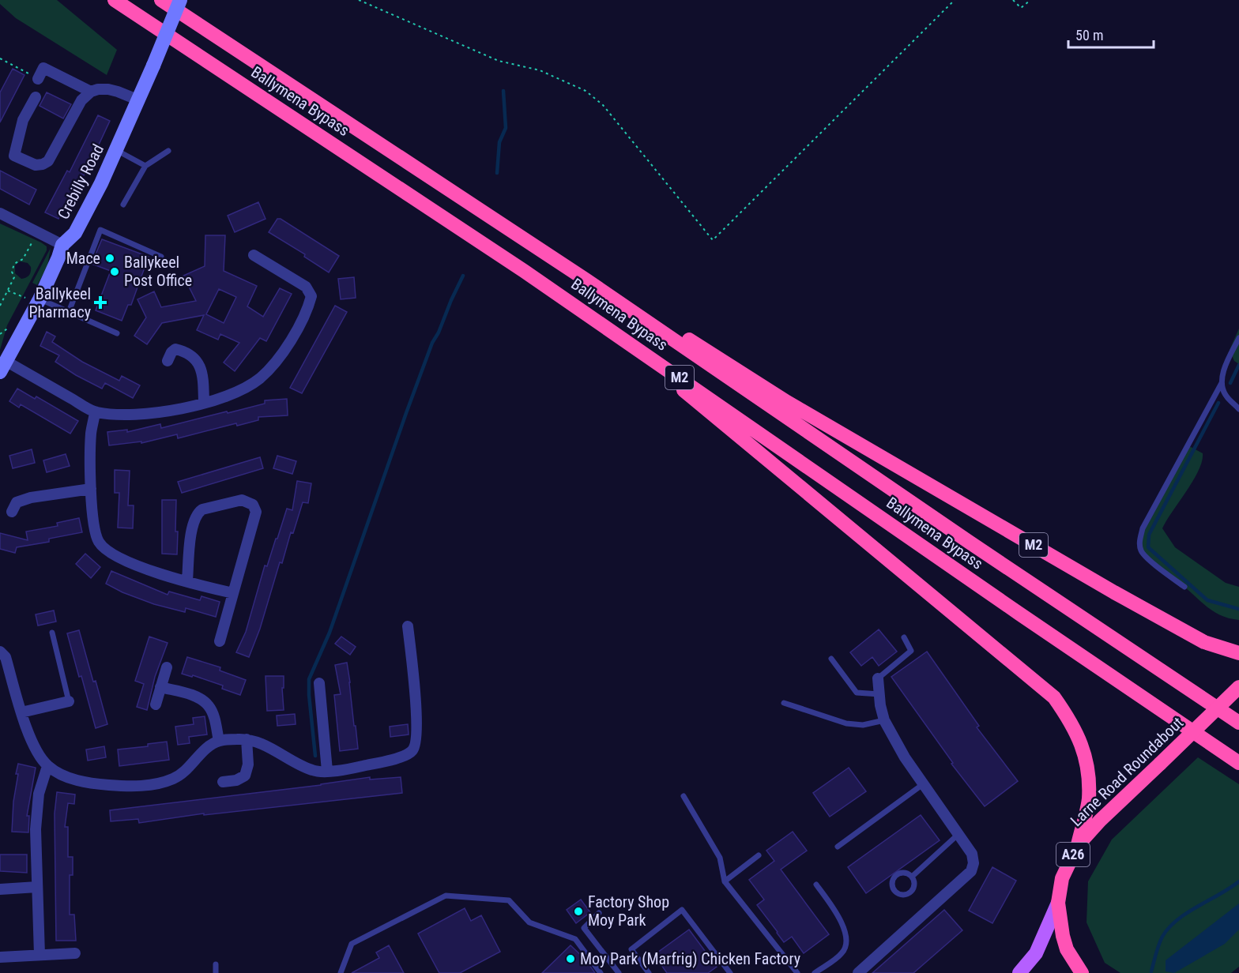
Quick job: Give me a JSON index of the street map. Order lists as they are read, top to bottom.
{
  "streets": {
    "highway": [
      "Ballymena Bypass",
      "M2",
      "Larne Road Roundabout",
      "A26"
    ],
    "street": ["Crebilly Road"]
  },
  "crossings": [
    ["Ballymena Bypass", "M2"],
    ["M2", "Larne Road Roundabout"],
    ["Larne Road Roundabout", "A26"]
  ],
  "places": {
    "other": [
      "Mace",
      "Ballykeel Post Office",
      "Factory Shop Moy Park",
      "Moy Park (Marfrig) Chicken Factory"
    ],
    "health": ["Ballykeel Pharmacy"]
  },
  "scale_bar": "50 m"
}
